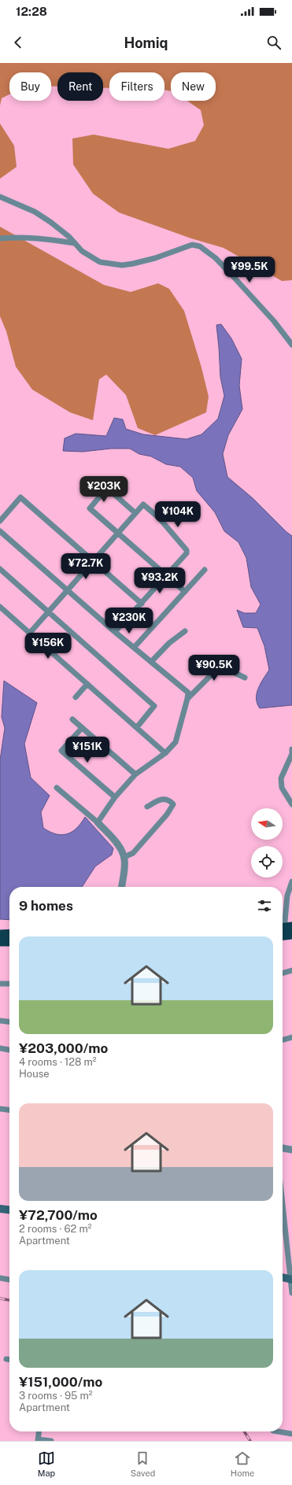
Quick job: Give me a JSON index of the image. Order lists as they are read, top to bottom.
{
  "north": "left",
  "page": {
    "status": "12:28",
    "header": "Homiq",
    "chip": [
      "Buy",
      "Rent",
      "Filters",
      "New"
    ],
    "price": [
      "¥99.5K",
      "¥203K",
      "¥104K",
      "¥72.7K",
      "¥93.2K",
      "¥230K",
      "¥156K",
      "¥90.5K",
      "¥151K"
    ],
    "heading": "9 homes",
    "list": [
      {
        "name": "¥203,000/mo",
        "note": "4 rooms · 128 m² · House"
      },
      {
        "name": "¥72,700/mo",
        "note": "2 rooms · 62 m² · Apartment"
      },
      {
        "name": "¥151,000/mo",
        "note": "3 rooms · 95 m² · Apartment"
      }
    ],
    "tabs": ["Map", "Saved", "Home"]
  }
}
